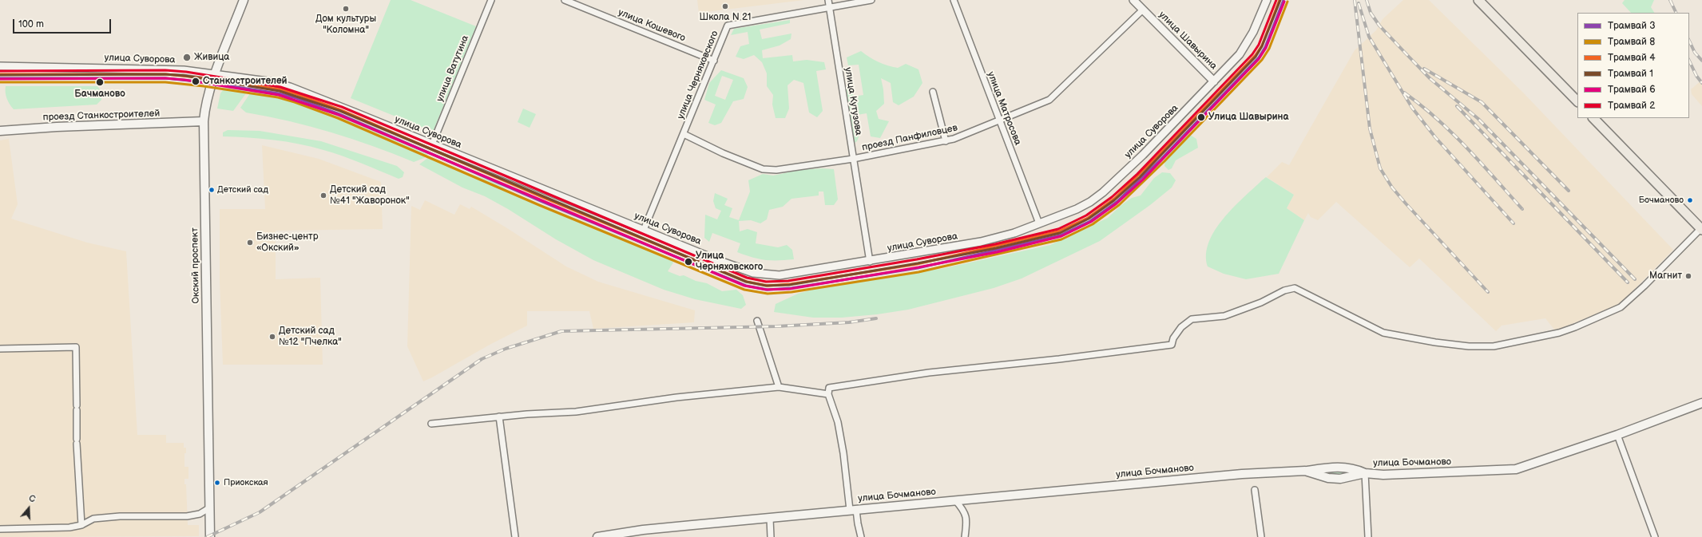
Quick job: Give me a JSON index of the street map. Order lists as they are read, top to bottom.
{
  "streets": {
    "main road": ["проезд Станкостроителей", "Окский проспект", "улица Бочманово"],
    "street": [
      "улица Кошевого",
      "улица Шавырина",
      "улица Суворова",
      "улица Ватутина",
      "улица Черняховского",
      "улица Кутузова",
      "улица Матросова",
      "проезд Панфиловцев"
    ]
  },
  "crossings": [
    ["улица Кошевого", "улица Черняховского"],
    ["улица Шавырина", "улица Суворова"],
    ["улица Шавырина", "проезд Панфиловцев"],
    ["улица Суворова", "улица Ватутина"],
    ["улица Суворова", "улица Черняховского"],
    ["улица Суворова", "улица Кутузова"],
    ["улица Суворова", "улица Матросова"],
    ["улица Суворова", "Окский проспект"],
    ["улица Черняховского", "улица Кутузова"],
    ["улица Черняховского", "проезд Панфиловцев"],
    ["улица Кутузова", "проезд Панфиловцев"],
    ["улица Матросова", "проезд Панфиловцев"],
    ["проезд Станкостроителей", "Окский проспект"]
  ],
  "places": [
    "Школа N 21",
    "Дом культуры \"Коломна\"",
    "Живица",
    "Станкостроителей",
    "Бачманово",
    "Улица Шавырина",
    "Детский сад",
    "Детский сад №41 \"Жаворонок\"",
    "Бочманово",
    "Бизнес-центр «Окский»",
    "Улица Черняховского",
    "Магнит",
    "Детский сад №12 \"Пчелка\"",
    "Приокская"
  ],
  "lines": [
    "tram line 3",
    "tram line 4",
    "tram line 1",
    "tram line 2",
    "tram line 8",
    "tram line 6"
  ],
  "legend": [
    "Трамвай 3",
    "Трамвай 8",
    "Трамвай 4",
    "Трамвай 1",
    "Трамвай 6",
    "Трамвай 2"
  ],
  "scale_bar": "100 m",
  "north": "top"
}
